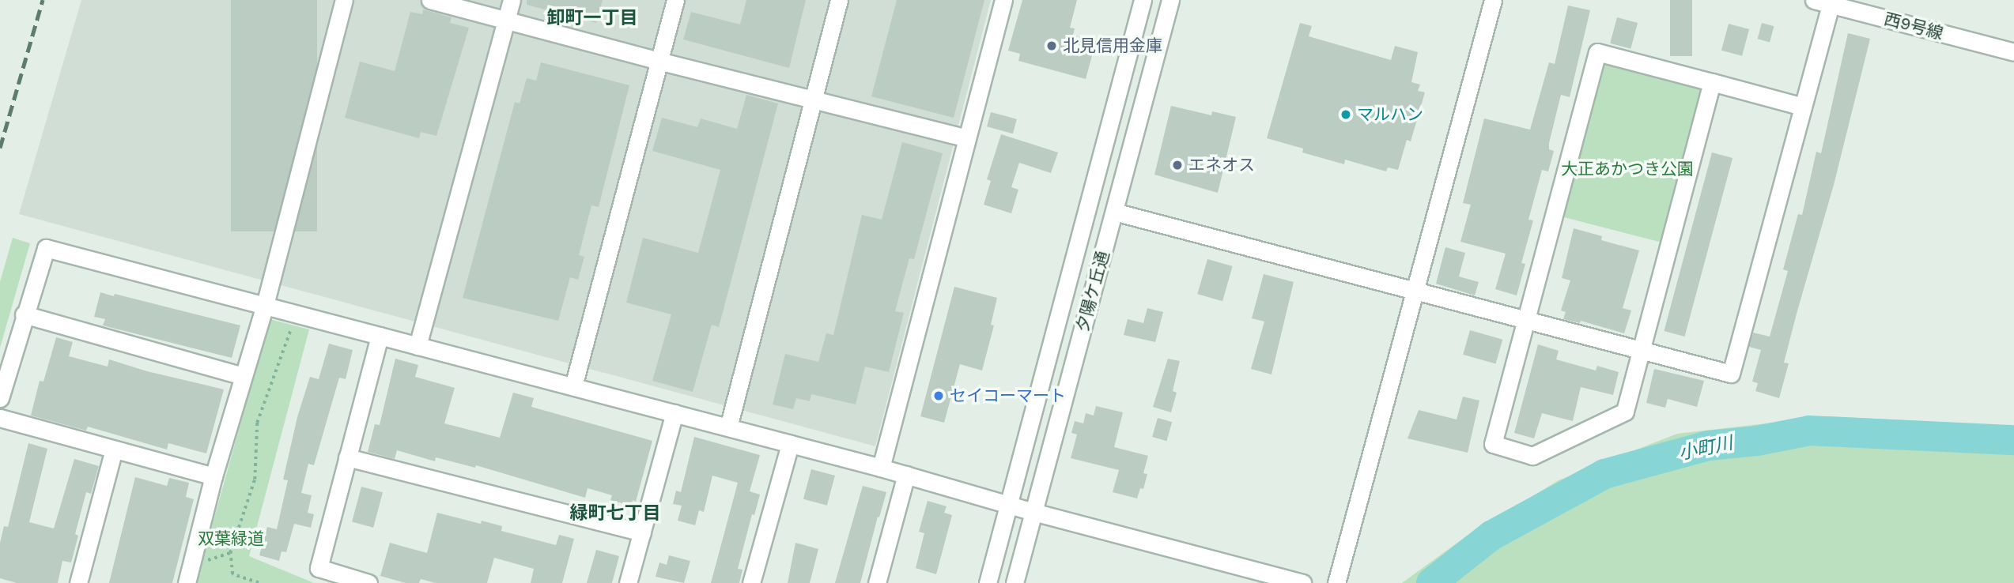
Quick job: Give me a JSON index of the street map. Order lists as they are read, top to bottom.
{
  "streets": {
    "street": ["西9号線", "夕陽ケ丘通"]
  },
  "districts": ["卸町一丁目", "緑町七丁目"],
  "water": ["小町川"],
  "parks": ["大正あかつき公園", "双葉緑道"],
  "places": [
    "北見信用金庫",
    "マルハン",
    "エネオス",
    "セイコーマート"
  ]
}
